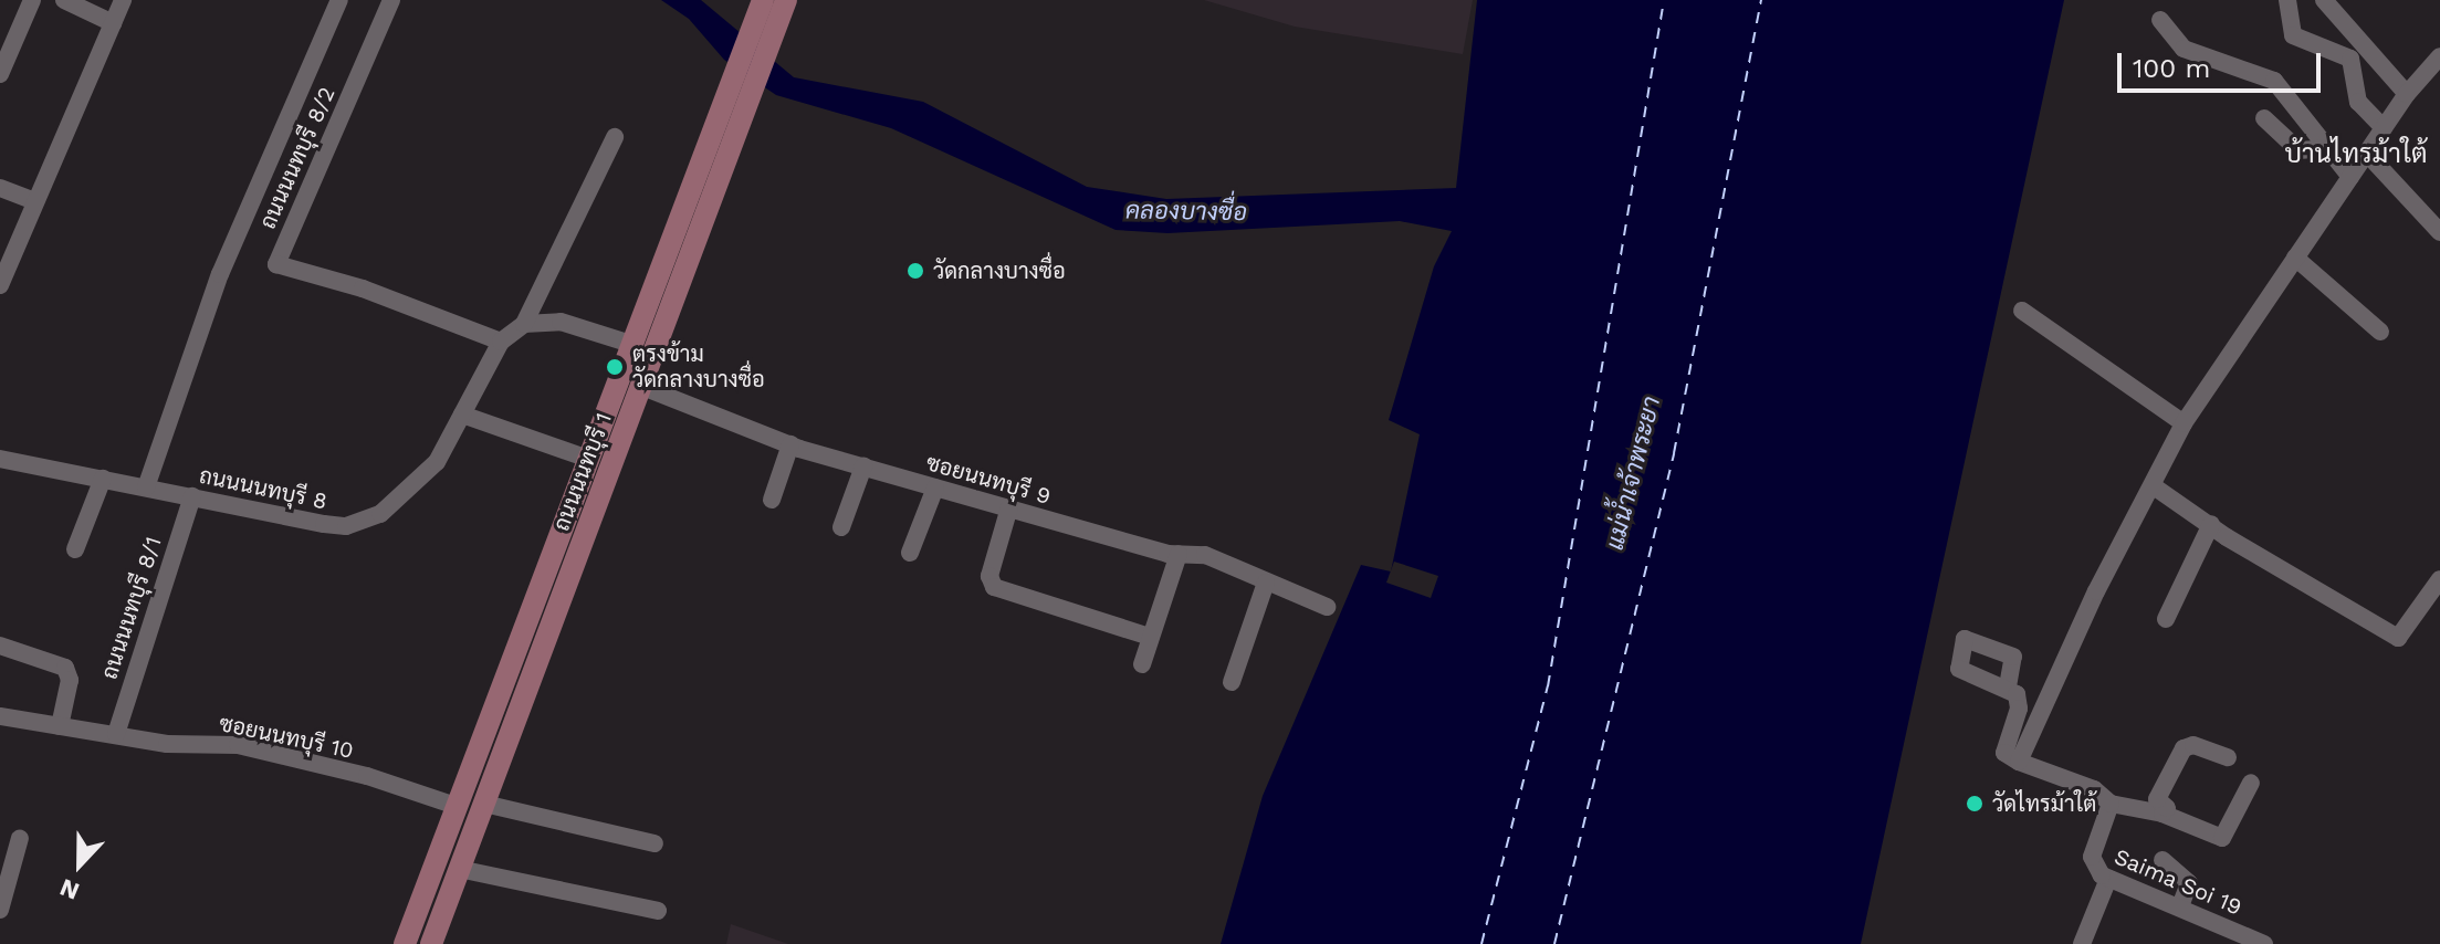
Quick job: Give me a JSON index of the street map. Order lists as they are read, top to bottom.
{
  "streets": {
    "main road": ["ถนนนนทบุรี 1"],
    "street": [
      "ถนนนนทบุรี 8/2",
      "ซอยนนทบุรี 9",
      "ถนนนนทบุรี 8",
      "ถนนนนทบุรี 8/1",
      "ซอยนนทบุรี 10",
      "Saima Soi 19"
    ]
  },
  "crossings": [
    ["ถนนนนทบุรี 8/2", "ถนนนนทบุรี 8"],
    ["ถนนนนทบุรี 1", "ซอยนนทบุรี 9"],
    ["ถนนนนทบุรี 1", "ซอยนนทบุรี 10"],
    ["ถนนนนทบุรี 8", "ถนนนนทบุรี 8/1"],
    ["ถนนนนทบุรี 8/1", "ซอยนนทบุรี 10"]
  ],
  "districts": ["บ้านไทรม้าใต้"],
  "water": ["คลองบางซื่อ", "แม่น้ำเจ้าพระยา"],
  "places": ["วัดกลางบางซื่อ", "ตรงข้าม วัดกลางบางซื่อ", "วัดไทรม้าใต้"],
  "scale_bar": "100 m",
  "north": "bottom"
}
